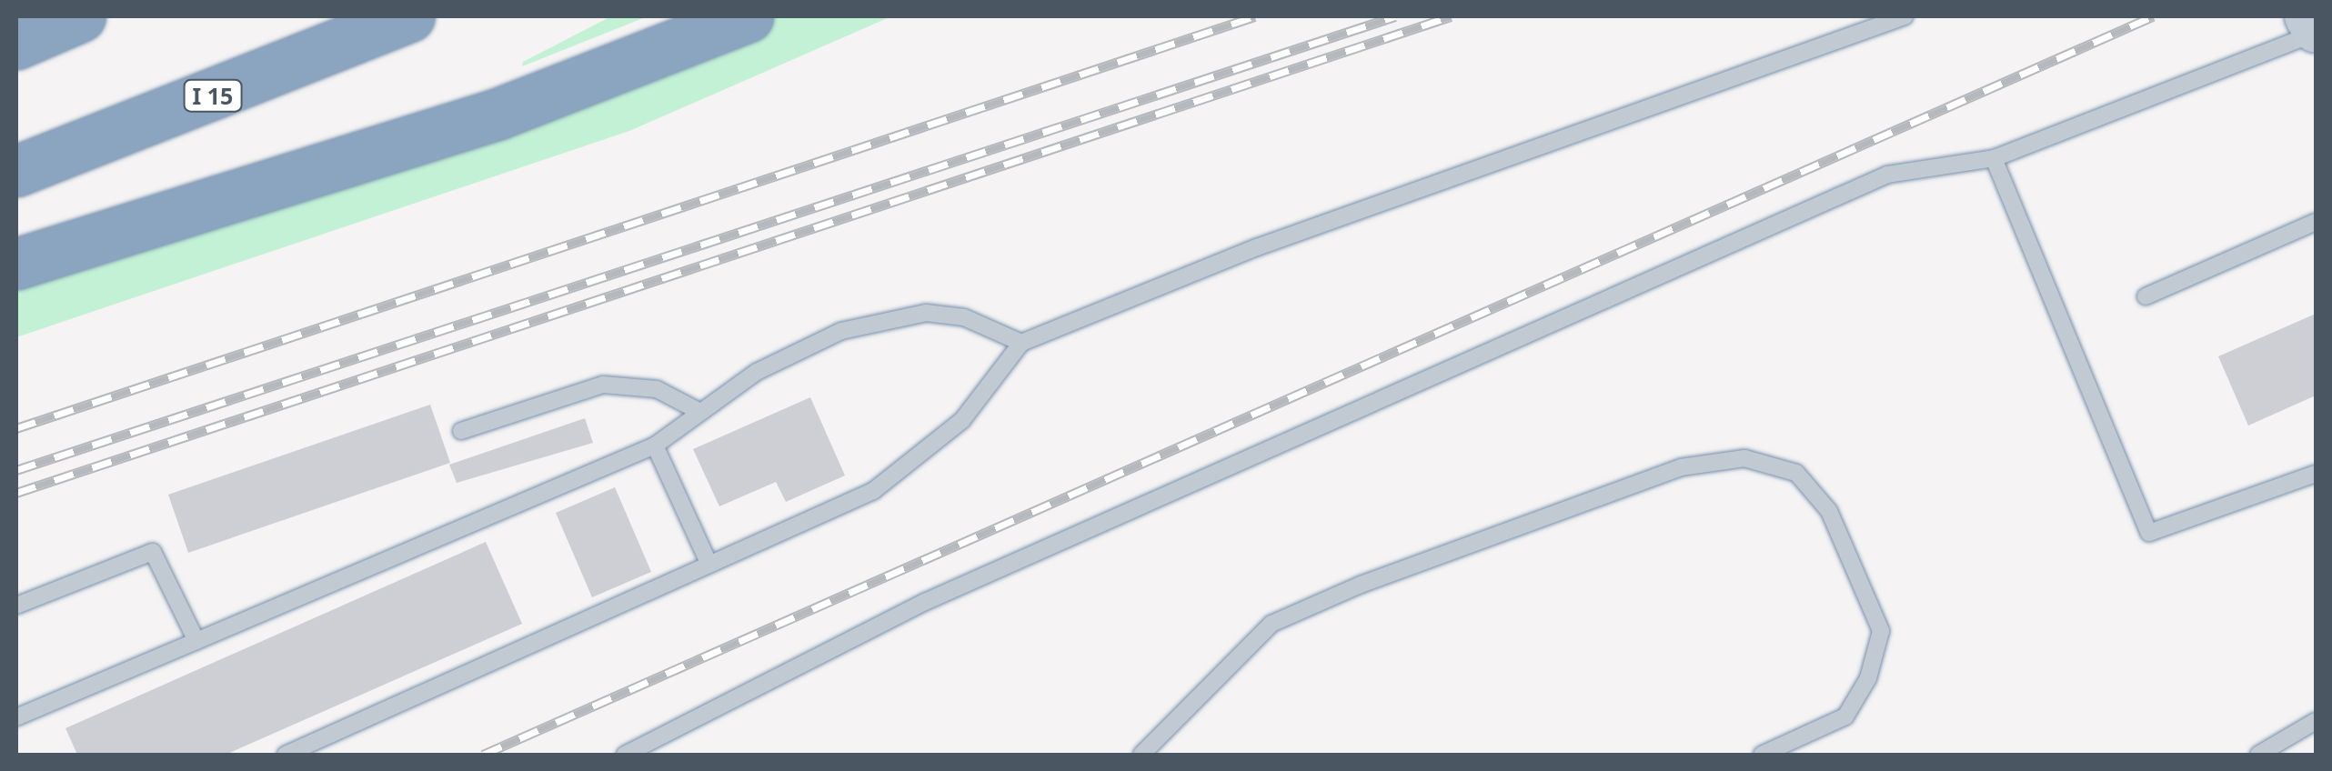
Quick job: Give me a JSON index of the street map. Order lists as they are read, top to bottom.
{
  "streets": {
    "highway": ["I 15"]
  }
}
